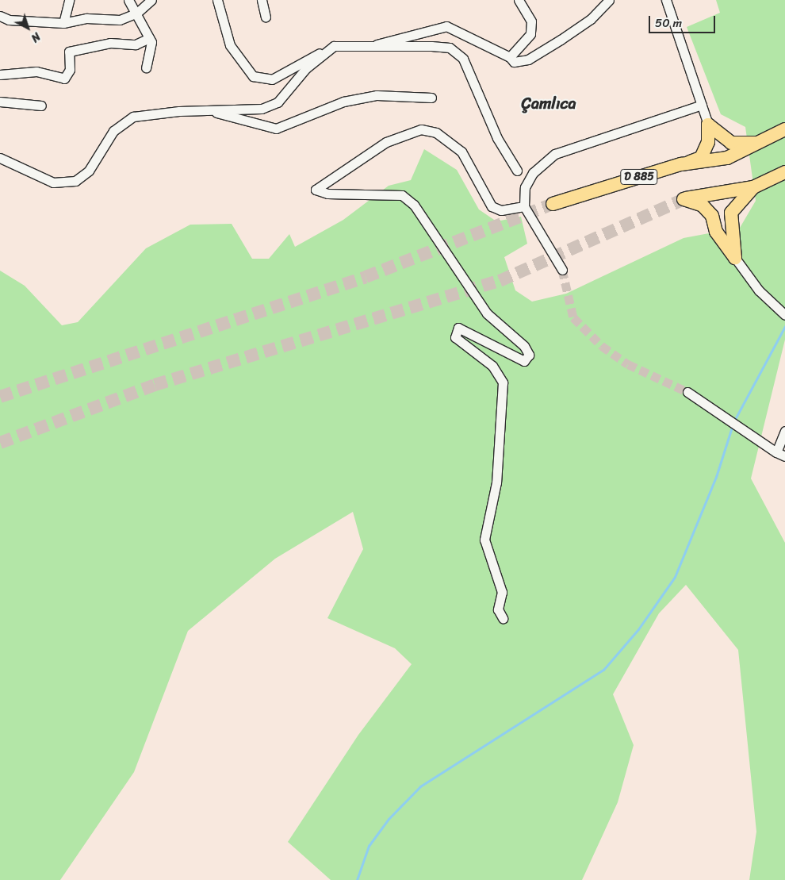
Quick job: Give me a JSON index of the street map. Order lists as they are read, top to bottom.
{
  "streets": {
    "highway": ["D 885"]
  },
  "districts": ["Çamlıca"],
  "scale_bar": "50 m",
  "north": "bottom right"
}
